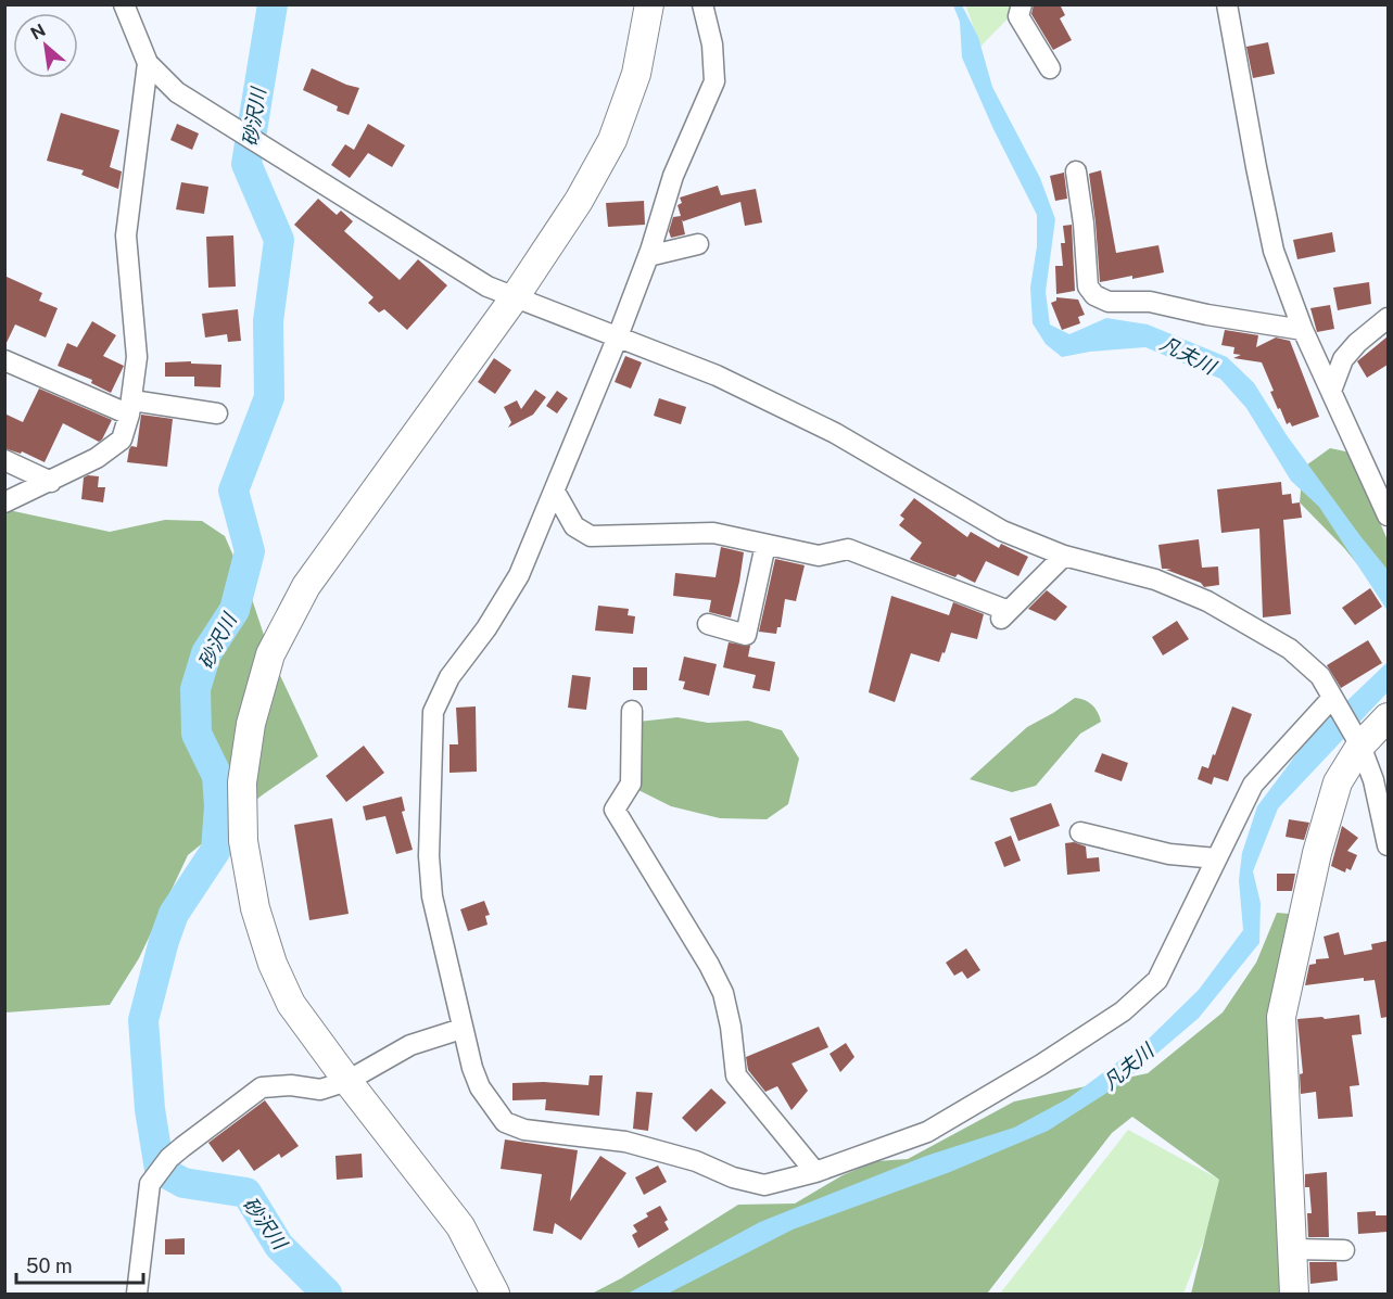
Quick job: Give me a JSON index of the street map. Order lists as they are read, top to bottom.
{
  "water": ["砂沢川", "凡夫川"],
  "scale_bar": "50 m",
  "north": "top left"
}
